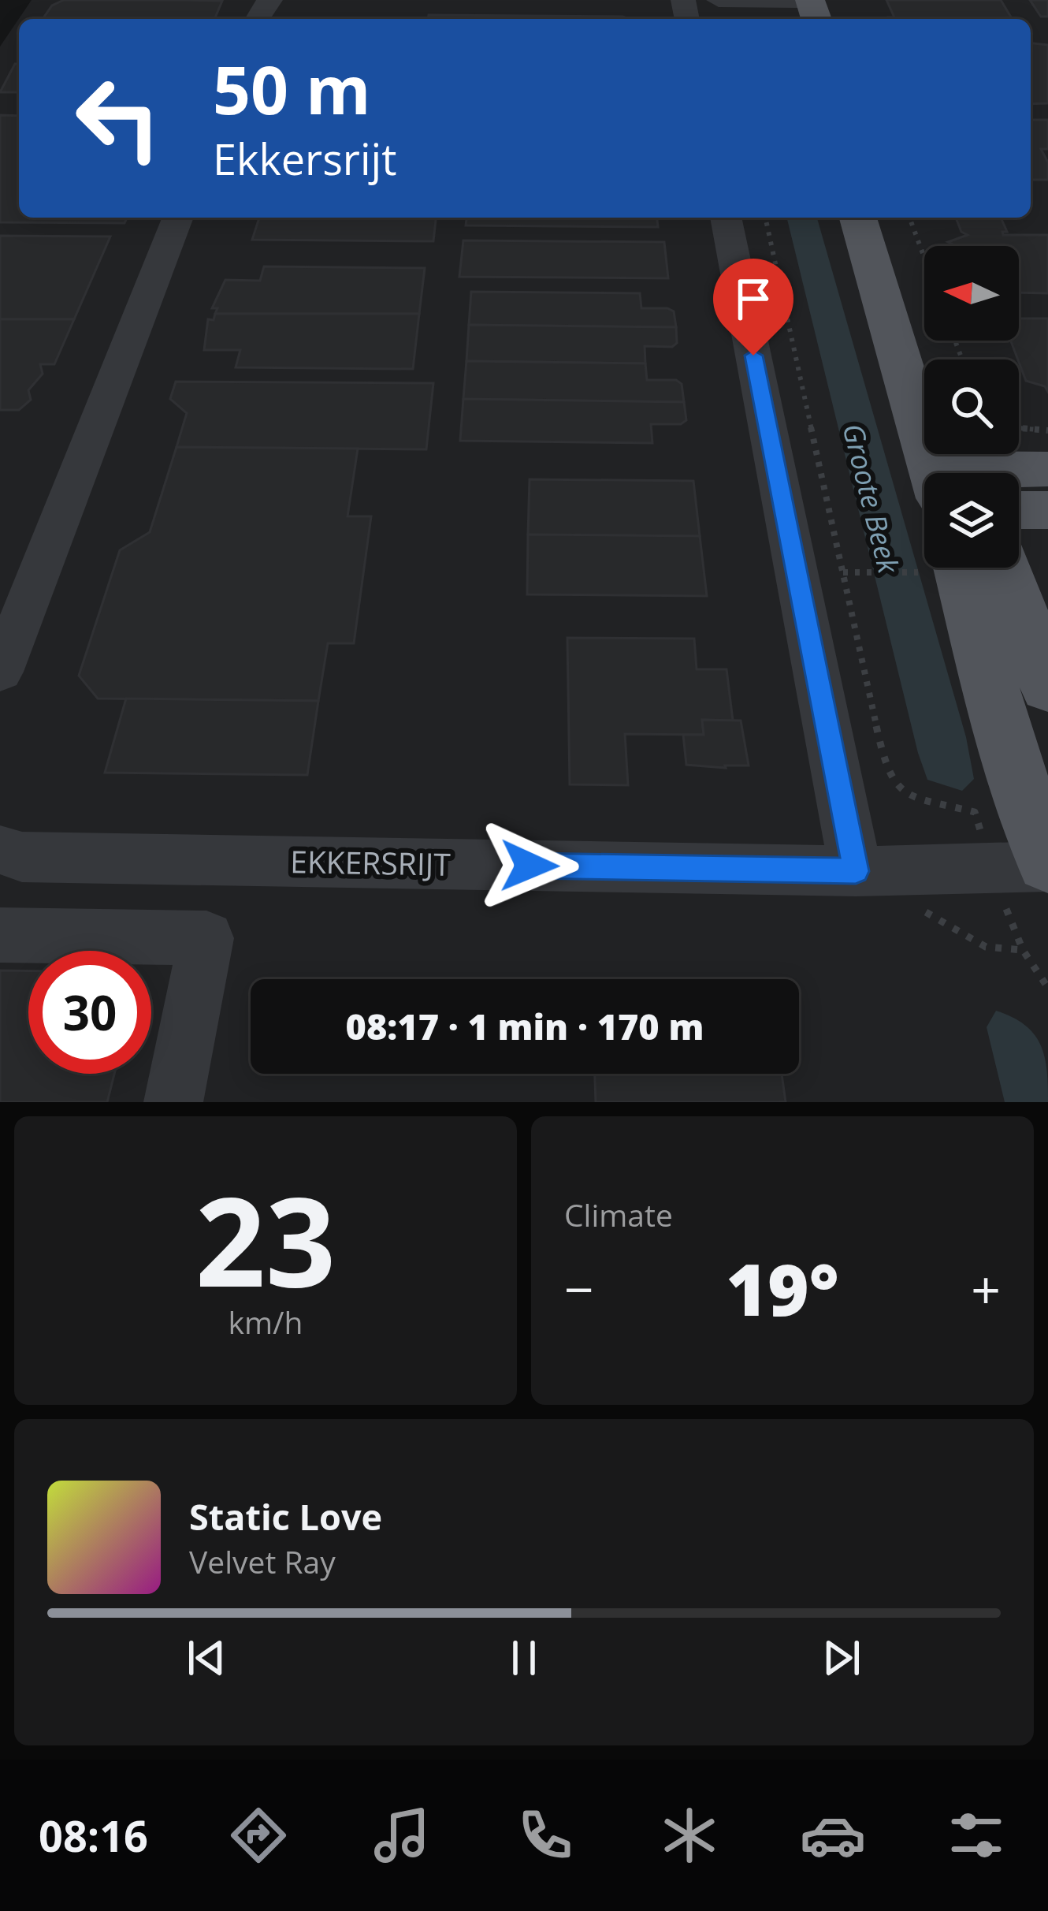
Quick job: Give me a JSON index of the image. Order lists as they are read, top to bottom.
{
  "streets": {
    "street": ["EKKERSRIJT"]
  },
  "water": ["Groote Beek"],
  "north": "left",
  "page": {
    "turn": ["50 m", "Ekkersrijt"],
    "limit": "30",
    "trip": "08:17 · 1 min · 170 m",
    "tile": [
      ["23", "km/h"],
      "Climate"
    ],
    "heat": ["−", "19°", "+"],
    "song": ["Static Love", "Velvet Ray"],
    "tabs": "08:16"
  }
}
